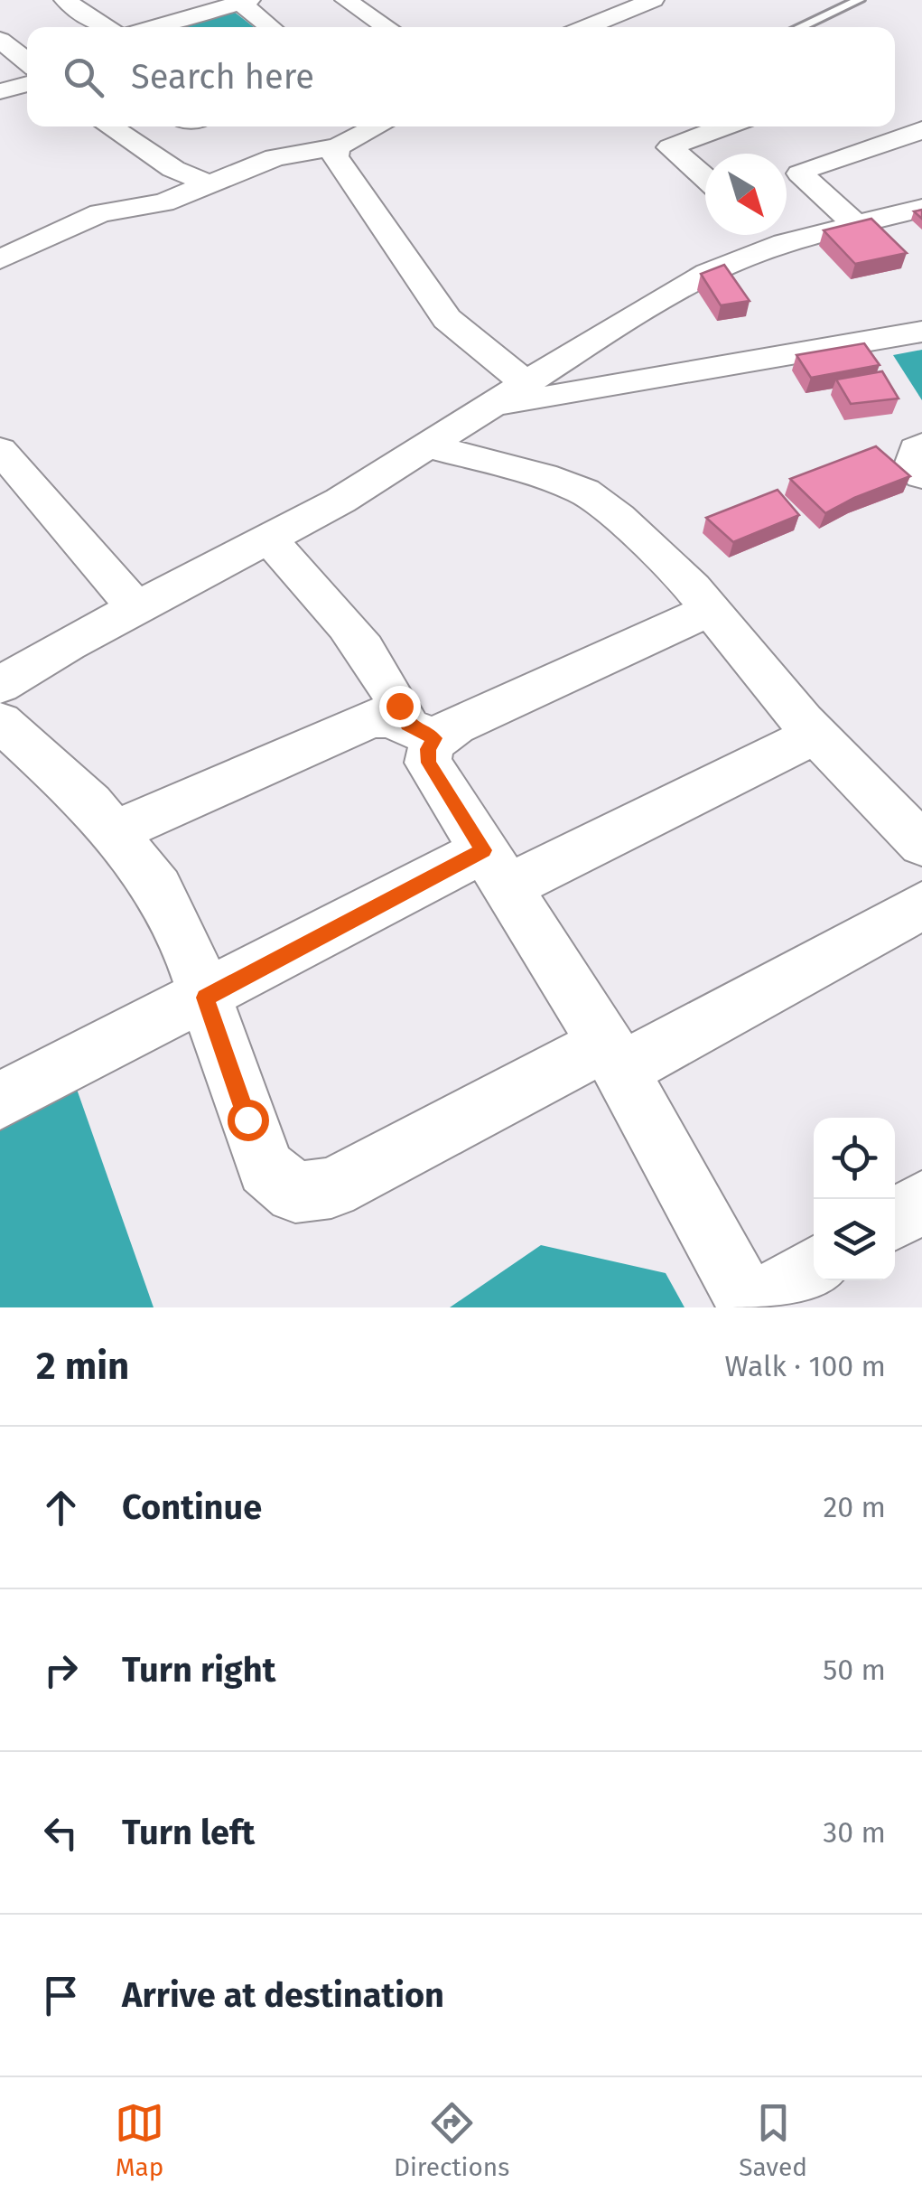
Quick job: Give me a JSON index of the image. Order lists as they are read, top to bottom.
{
  "north": "bottom right",
  "page": {
    "search": "Search here",
    "heading": ["2 min", "Walk · 100 m"],
    "list": [
      ["Continue", "20 m"],
      ["Turn right", "50 m"],
      ["Turn left", "30 m"],
      "Arrive at destination"
    ],
    "nav": ["Map", "Directions", "Saved"]
  }
}
